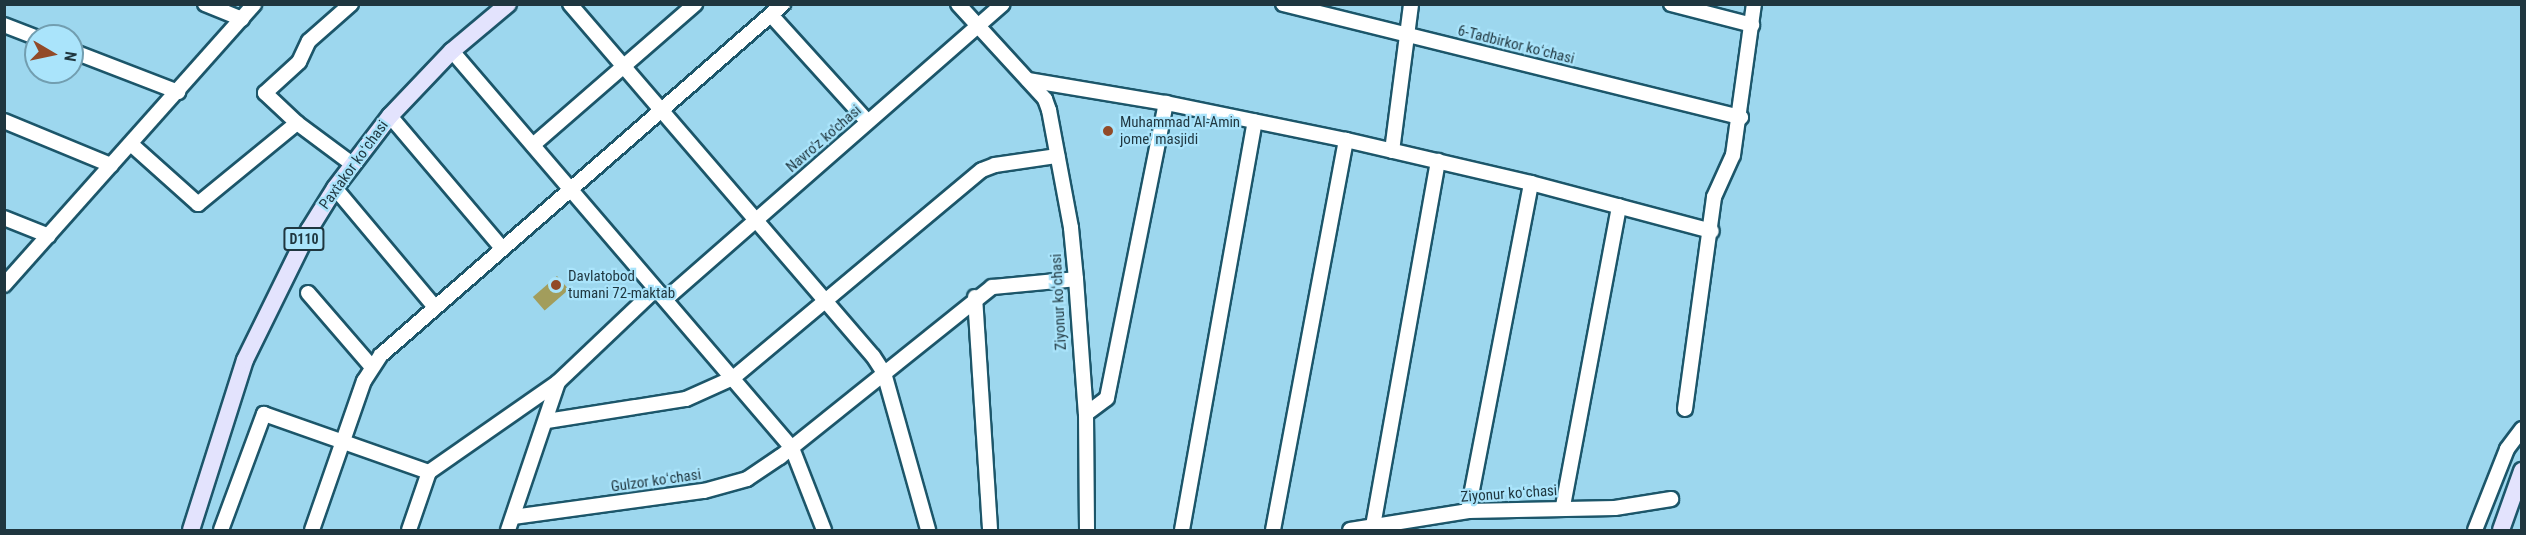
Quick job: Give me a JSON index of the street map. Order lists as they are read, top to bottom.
{
  "streets": {
    "main road": ["Paxtakor koʻchasi", "D110"],
    "street": [
      "6-Tadbirkor koʻchasi",
      "Navro'z ko'chasi",
      "Ziyonur koʻchasi",
      "Gulzor koʻchasi"
    ]
  },
  "crossings": [
    ["Navro'z ko'chasi", "Ziyonur koʻchasi"],
    ["Navro'z ko'chasi", "Gulzor koʻchasi"],
    ["Ziyonur koʻchasi", "Gulzor koʻchasi"]
  ],
  "places": ["Muhammad Al-Amin jome' masjidi", "Davlatobod tumani 72-maktab"],
  "north": "right"
}
